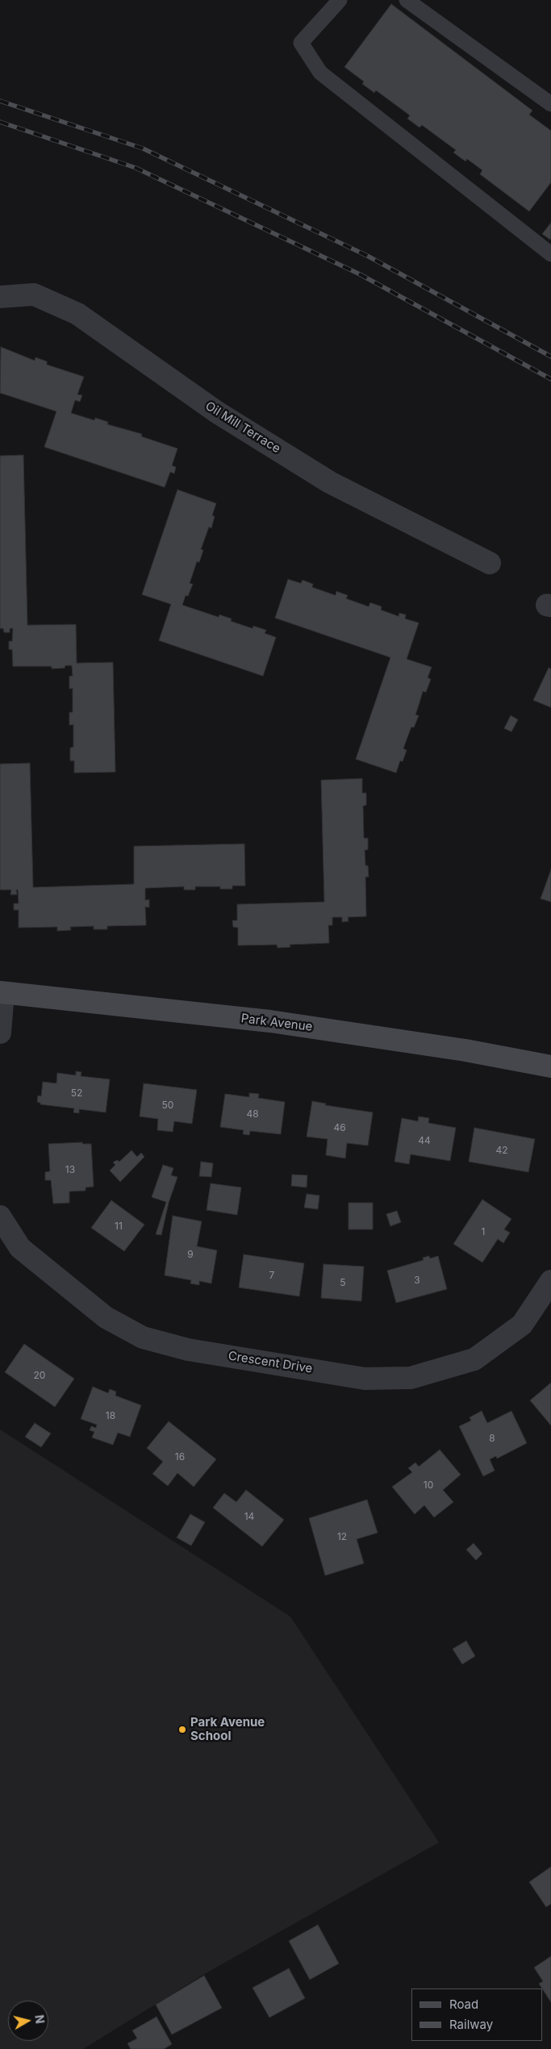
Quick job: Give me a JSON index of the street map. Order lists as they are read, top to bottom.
{
  "streets": {
    "main road": ["Park Avenue"],
    "street": ["Oil Mill Terrace", "Crescent Drive"]
  },
  "places": ["Park Avenue School"],
  "house_numbers": [
    "52",
    "50",
    "48",
    "46",
    "44",
    "42",
    "13",
    "11",
    "1",
    "9",
    "7",
    "3",
    "5",
    "20",
    "18",
    "8",
    "16",
    "10",
    "14",
    "12"
  ],
  "legend": ["Road", "Railway"],
  "north": "right"
}
